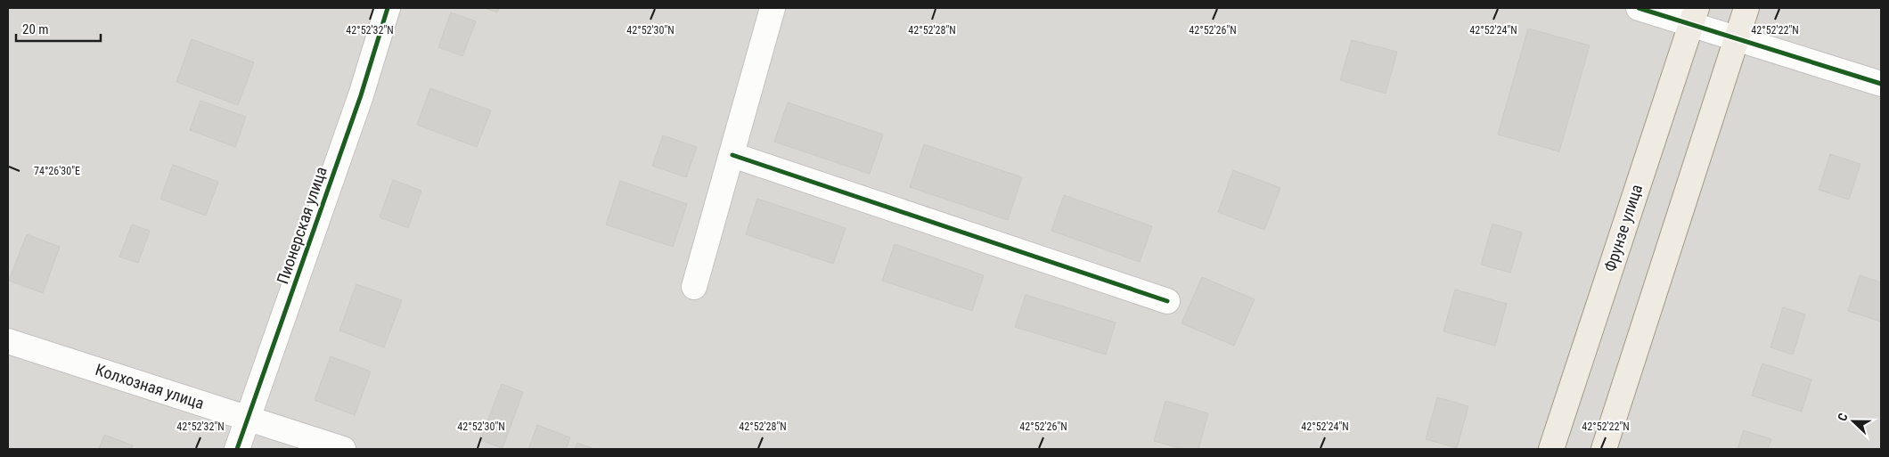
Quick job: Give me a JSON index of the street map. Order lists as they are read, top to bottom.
{
  "streets": {
    "main road": ["Фрунзе улица"],
    "street": ["Пионерская улица", "Колхозная улица"]
  },
  "crossings": [
    ["Пионерская улица", "Колхозная улица"]
  ],
  "scale_bar": "20 m",
  "north": "left",
  "coordinates": [
    "42°52'28\"N",
    "42°52'26\"N",
    "42°52'24\"N",
    "42°52'22\"N",
    "42°52'32\"N",
    "42°52'30\"N",
    "74°26'30\"E"
  ]
}
